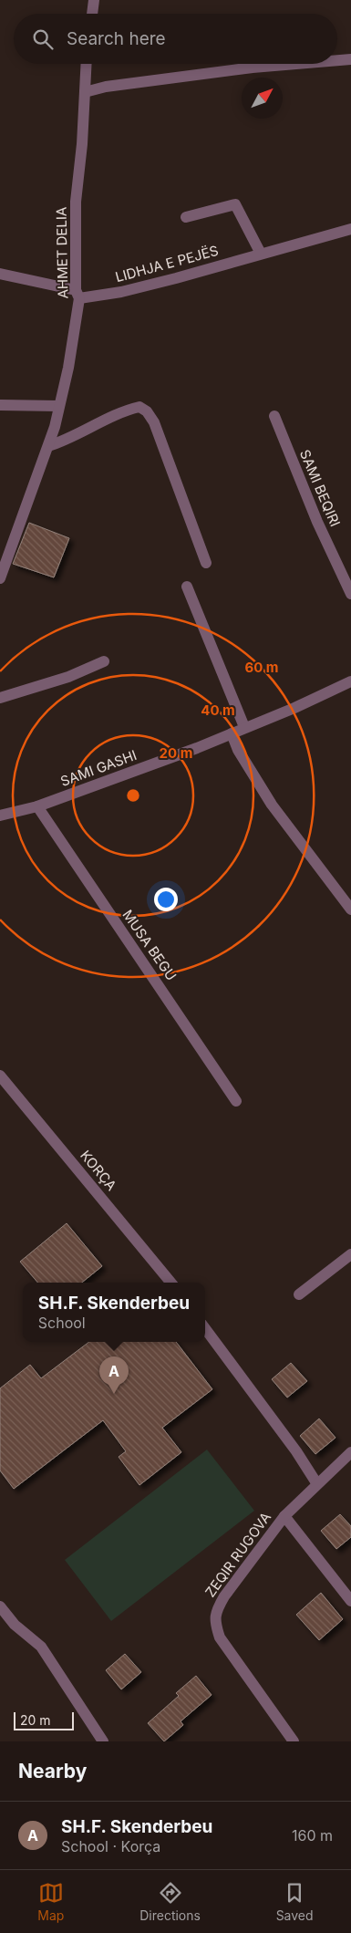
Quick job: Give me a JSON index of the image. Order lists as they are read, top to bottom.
{
  "streets": {
    "street": [
      "AHMET DELIA",
      "LIDHJA E PEJËS",
      "SAMI BEQIRI",
      "SAMI GASHI",
      "MUSA BEGU",
      "KORÇA",
      "ZEQIR RUGOVA"
    ]
  },
  "crossings": [
    ["AHMET DELIA", "LIDHJA E PEJËS"],
    ["SAMI GASHI", "MUSA BEGU"]
  ],
  "scale_bar": "20 m",
  "north": "top right",
  "page": {
    "search": "Search here",
    "popup": ["SH.F. Skenderbeu", "School"],
    "pins": "A",
    "scale": "20 m",
    "heading": "Nearby",
    "list": [
      {
        "mark": "A",
        "name": "SH.F. Skenderbeu",
        "note": "School · Korça",
        "value": "160 m"
      }
    ],
    "nav": ["Map", "Directions", "Saved"]
  },
  "rings": ["60 m", "40 m", "20 m"]
}
